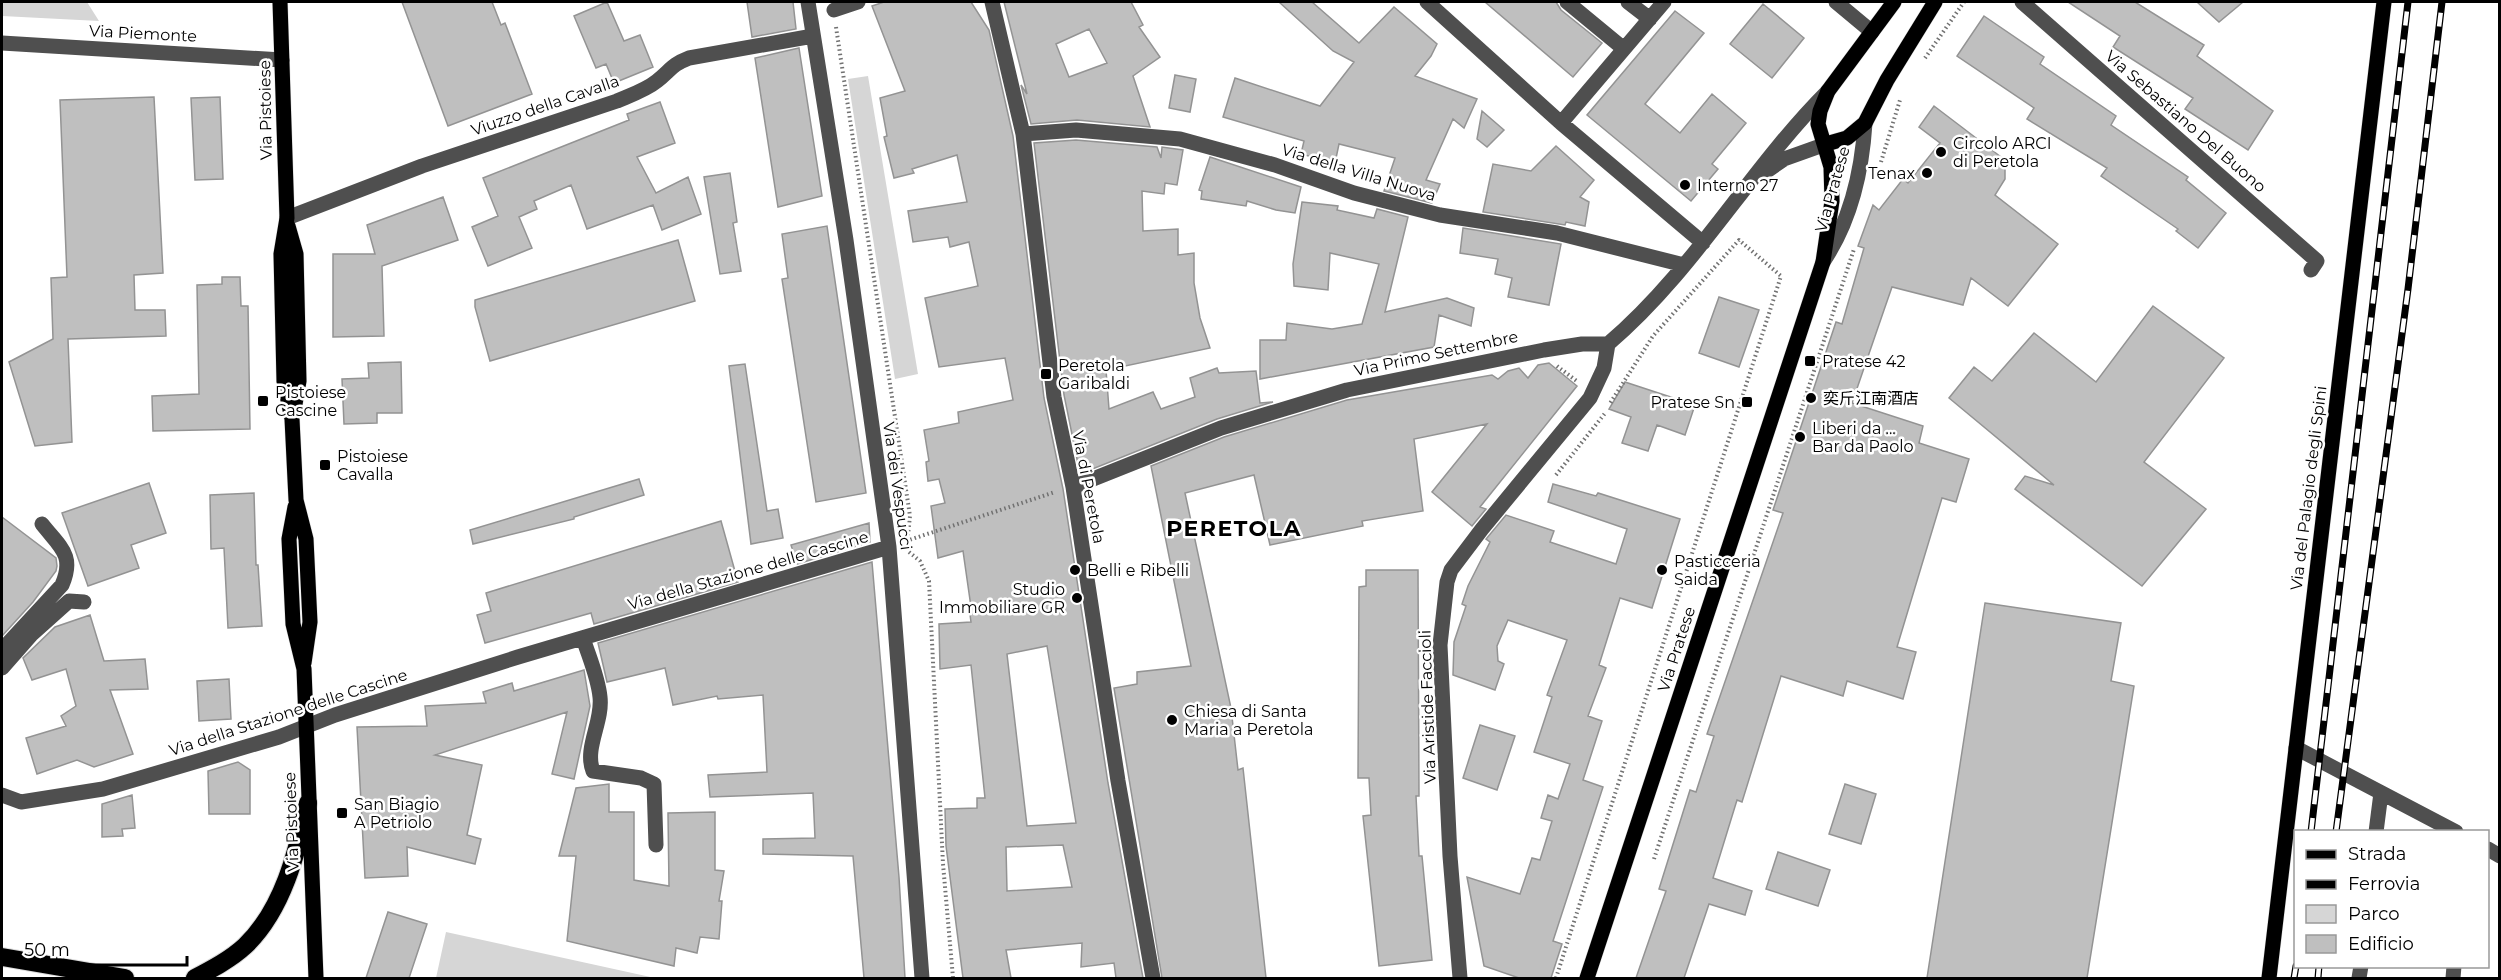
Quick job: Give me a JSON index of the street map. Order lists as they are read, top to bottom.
{
  "streets": {
    "main road": ["Via Pistoiese", "Via Pratese", "Via del Palagio degli Spini"],
    "street": [
      "Via Piemonte",
      "Viuzzo della Cavalla",
      "Via Sebastiano Del Buono",
      "Via della Villa Nuova",
      "Via Primo Settembre",
      "Via dei Vespucci",
      "Via di Peretola",
      "Via della Stazione delle Cascine",
      "Via Aristide Faccioli"
    ]
  },
  "crossings": [
    ["Via Piemonte", "Via Pistoiese"],
    ["Viuzzo della Cavalla", "Via Pistoiese"],
    ["Viuzzo della Cavalla", "Via dei Vespucci"],
    ["Via Pistoiese", "Via della Stazione delle Cascine"],
    ["Via della Villa Nuova", "Via di Peretola"],
    ["Via Primo Settembre", "Via di Peretola"],
    ["Via Primo Settembre", "Via Aristide Faccioli"],
    ["Via dei Vespucci", "Via della Stazione delle Cascine"]
  ],
  "districts": ["PERETOLA"],
  "places": {
    "other": [
      "Circolo ARCI di Peretola",
      "Tenax",
      "Interno 27",
      "奕斤江南酒店",
      "Liberi da ... Bar da Paolo",
      "Belli e Ribelli",
      "Pasticceria Saida",
      "Studio Immobiliare GR",
      "Chiesa di Santa Maria a Peretola"
    ],
    "transit": [
      "Pratese 42",
      "Peretola Garibaldi",
      "Pistoiese Cascine",
      "Pratese Sn",
      "Pistoiese Cavalla",
      "San Biagio A Petriolo"
    ]
  },
  "legend": [
    "Strada",
    "Ferrovia",
    "Parco",
    "Edificio"
  ],
  "scale_bar": "50 m"
}
